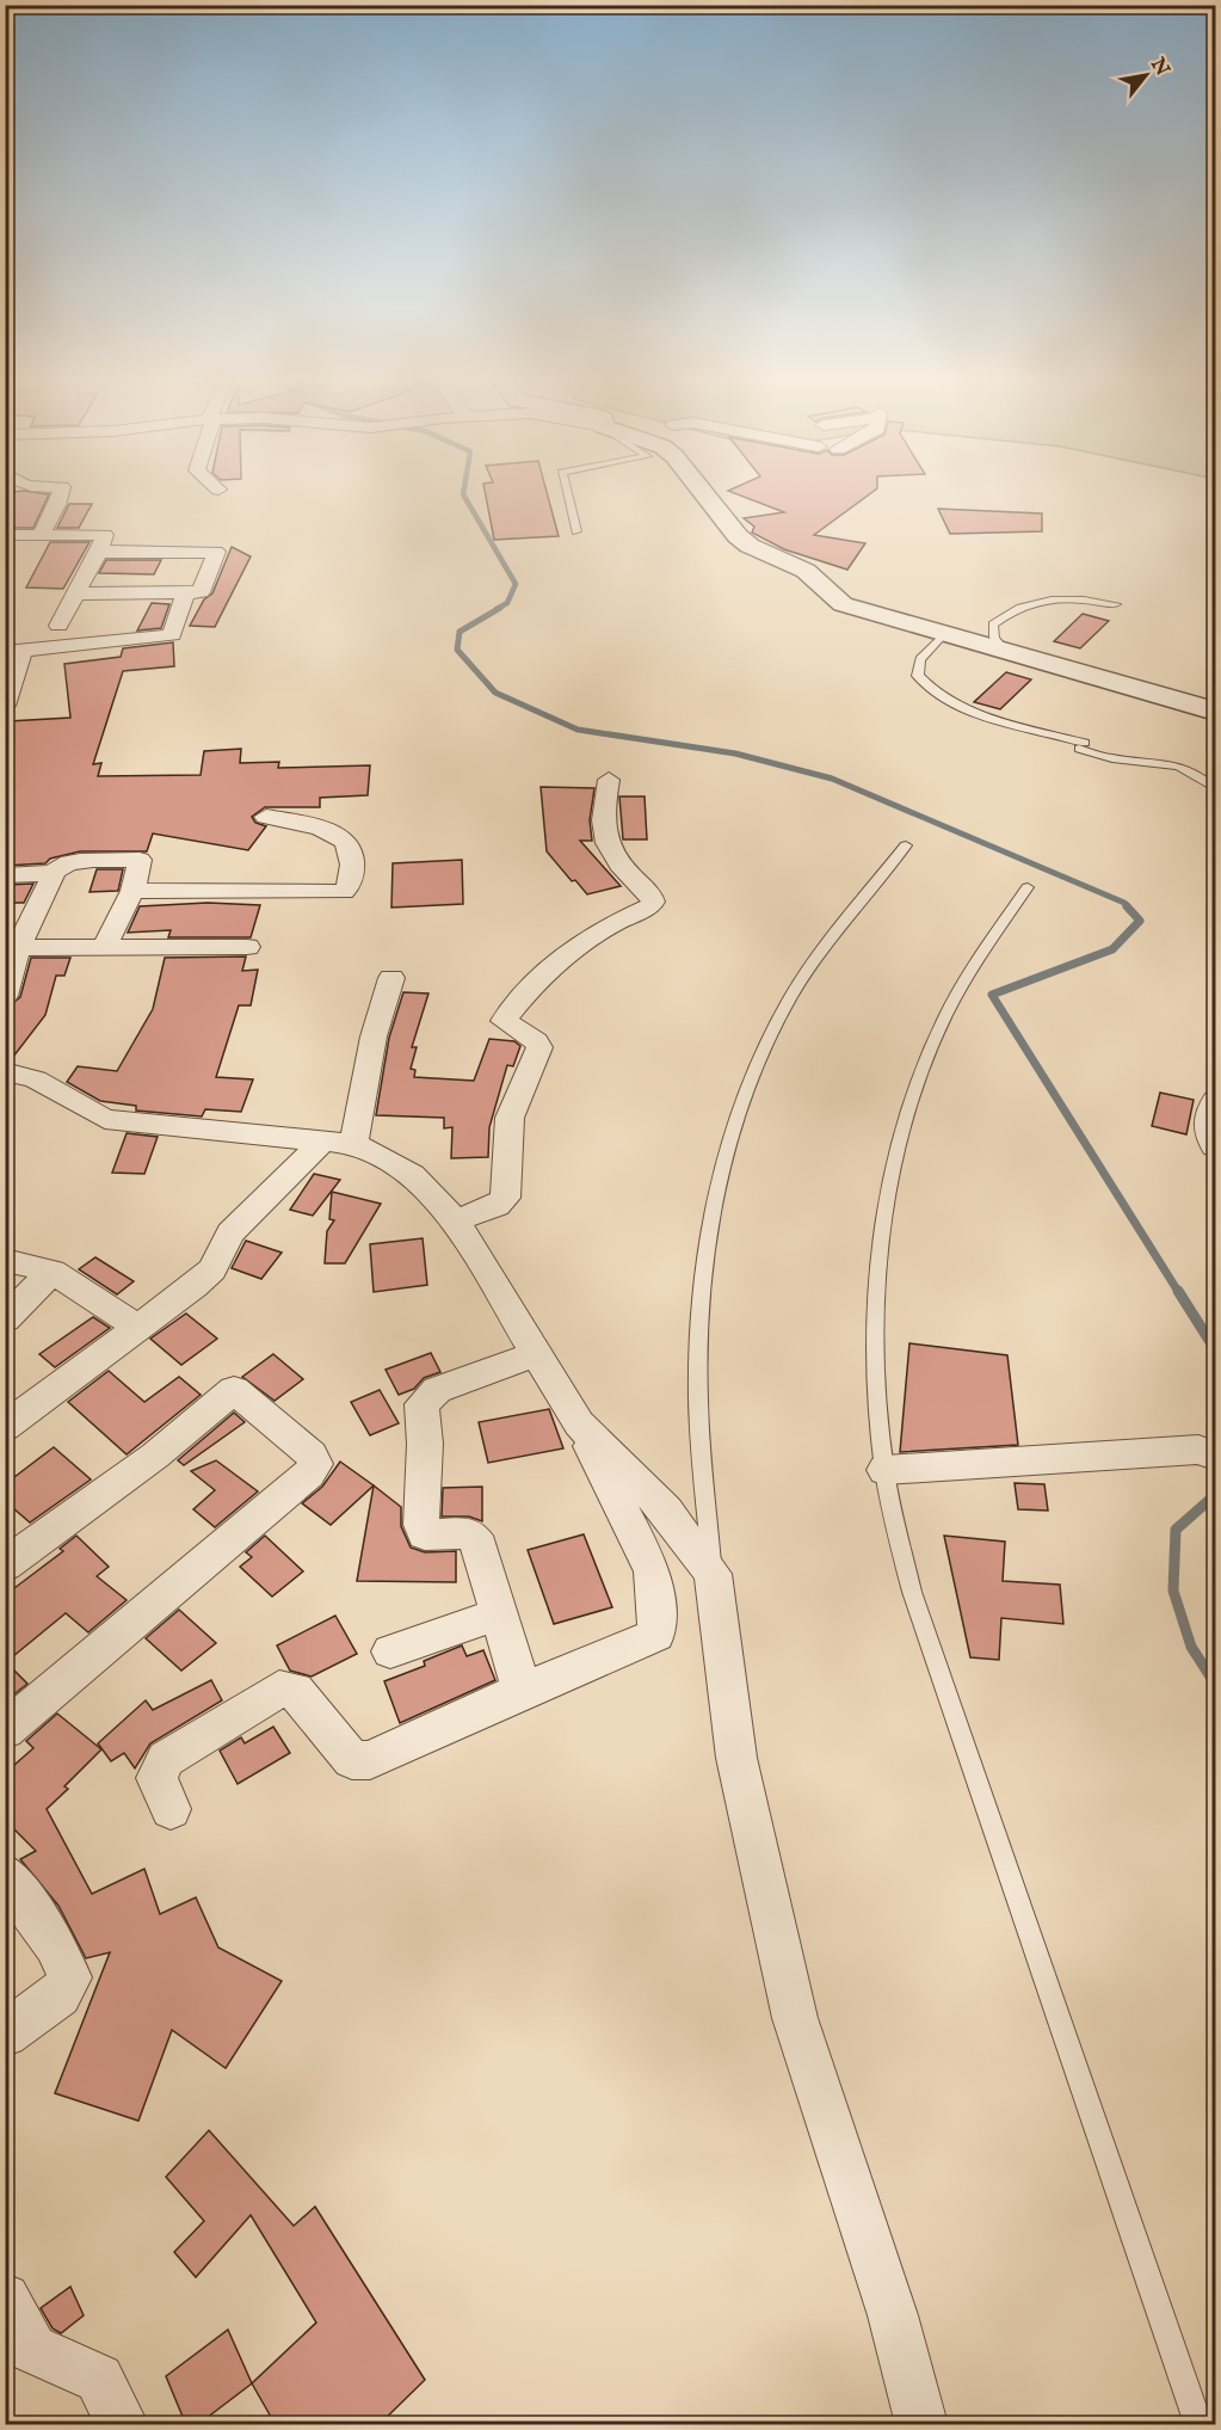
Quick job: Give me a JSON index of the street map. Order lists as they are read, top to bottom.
{
  "north": "top right"
}
